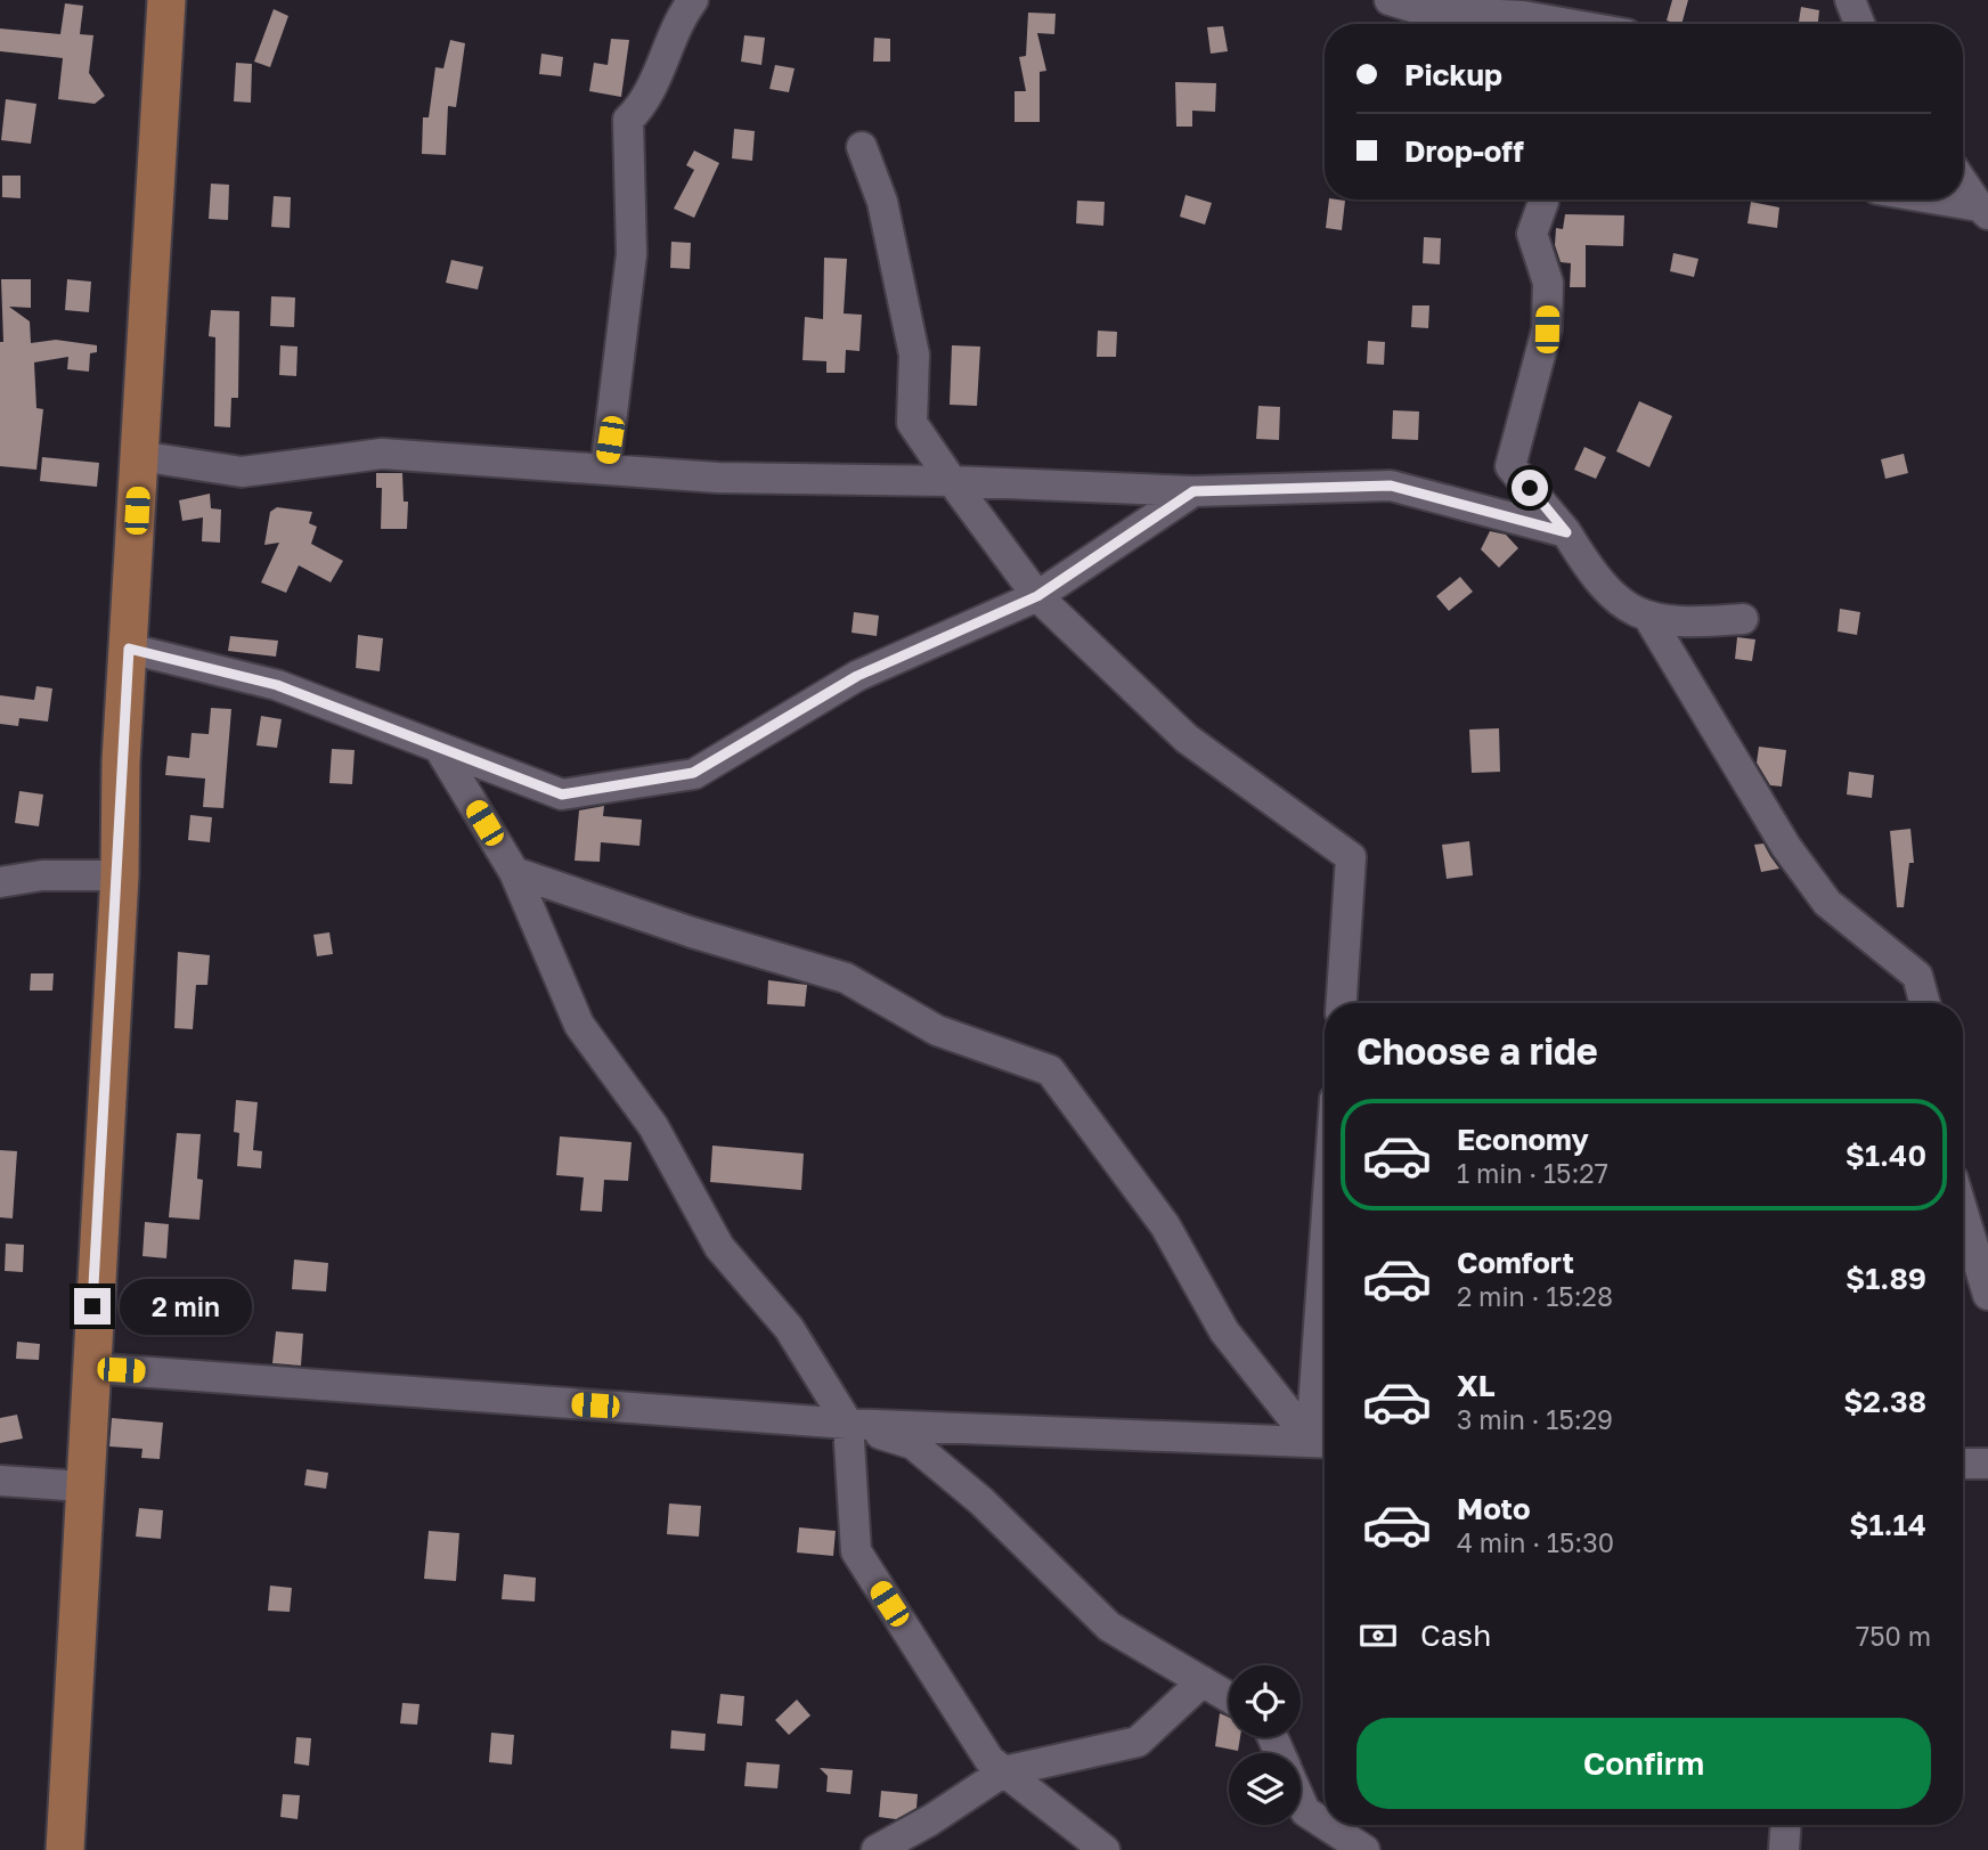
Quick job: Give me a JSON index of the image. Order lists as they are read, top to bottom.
{
  "page": {
    "banner": ["Pickup", "Drop-off"],
    "heading": "Choose a ride",
    "list": [
      {
        "name": "Economy",
        "note": "1 min · 15:27",
        "value": "$1.40"
      },
      {
        "name": "Comfort",
        "note": "2 min · 15:28",
        "value": "$1.89"
      },
      {
        "name": "XL",
        "note": "3 min · 15:29",
        "value": "$2.38"
      },
      {
        "name": "Moto",
        "note": "4 min · 15:30",
        "value": "$1.14"
      }
    ],
    "bubble": "2 min",
    "pay": ["Cash", "750 m"],
    "buttons": "Confirm"
  }
}
